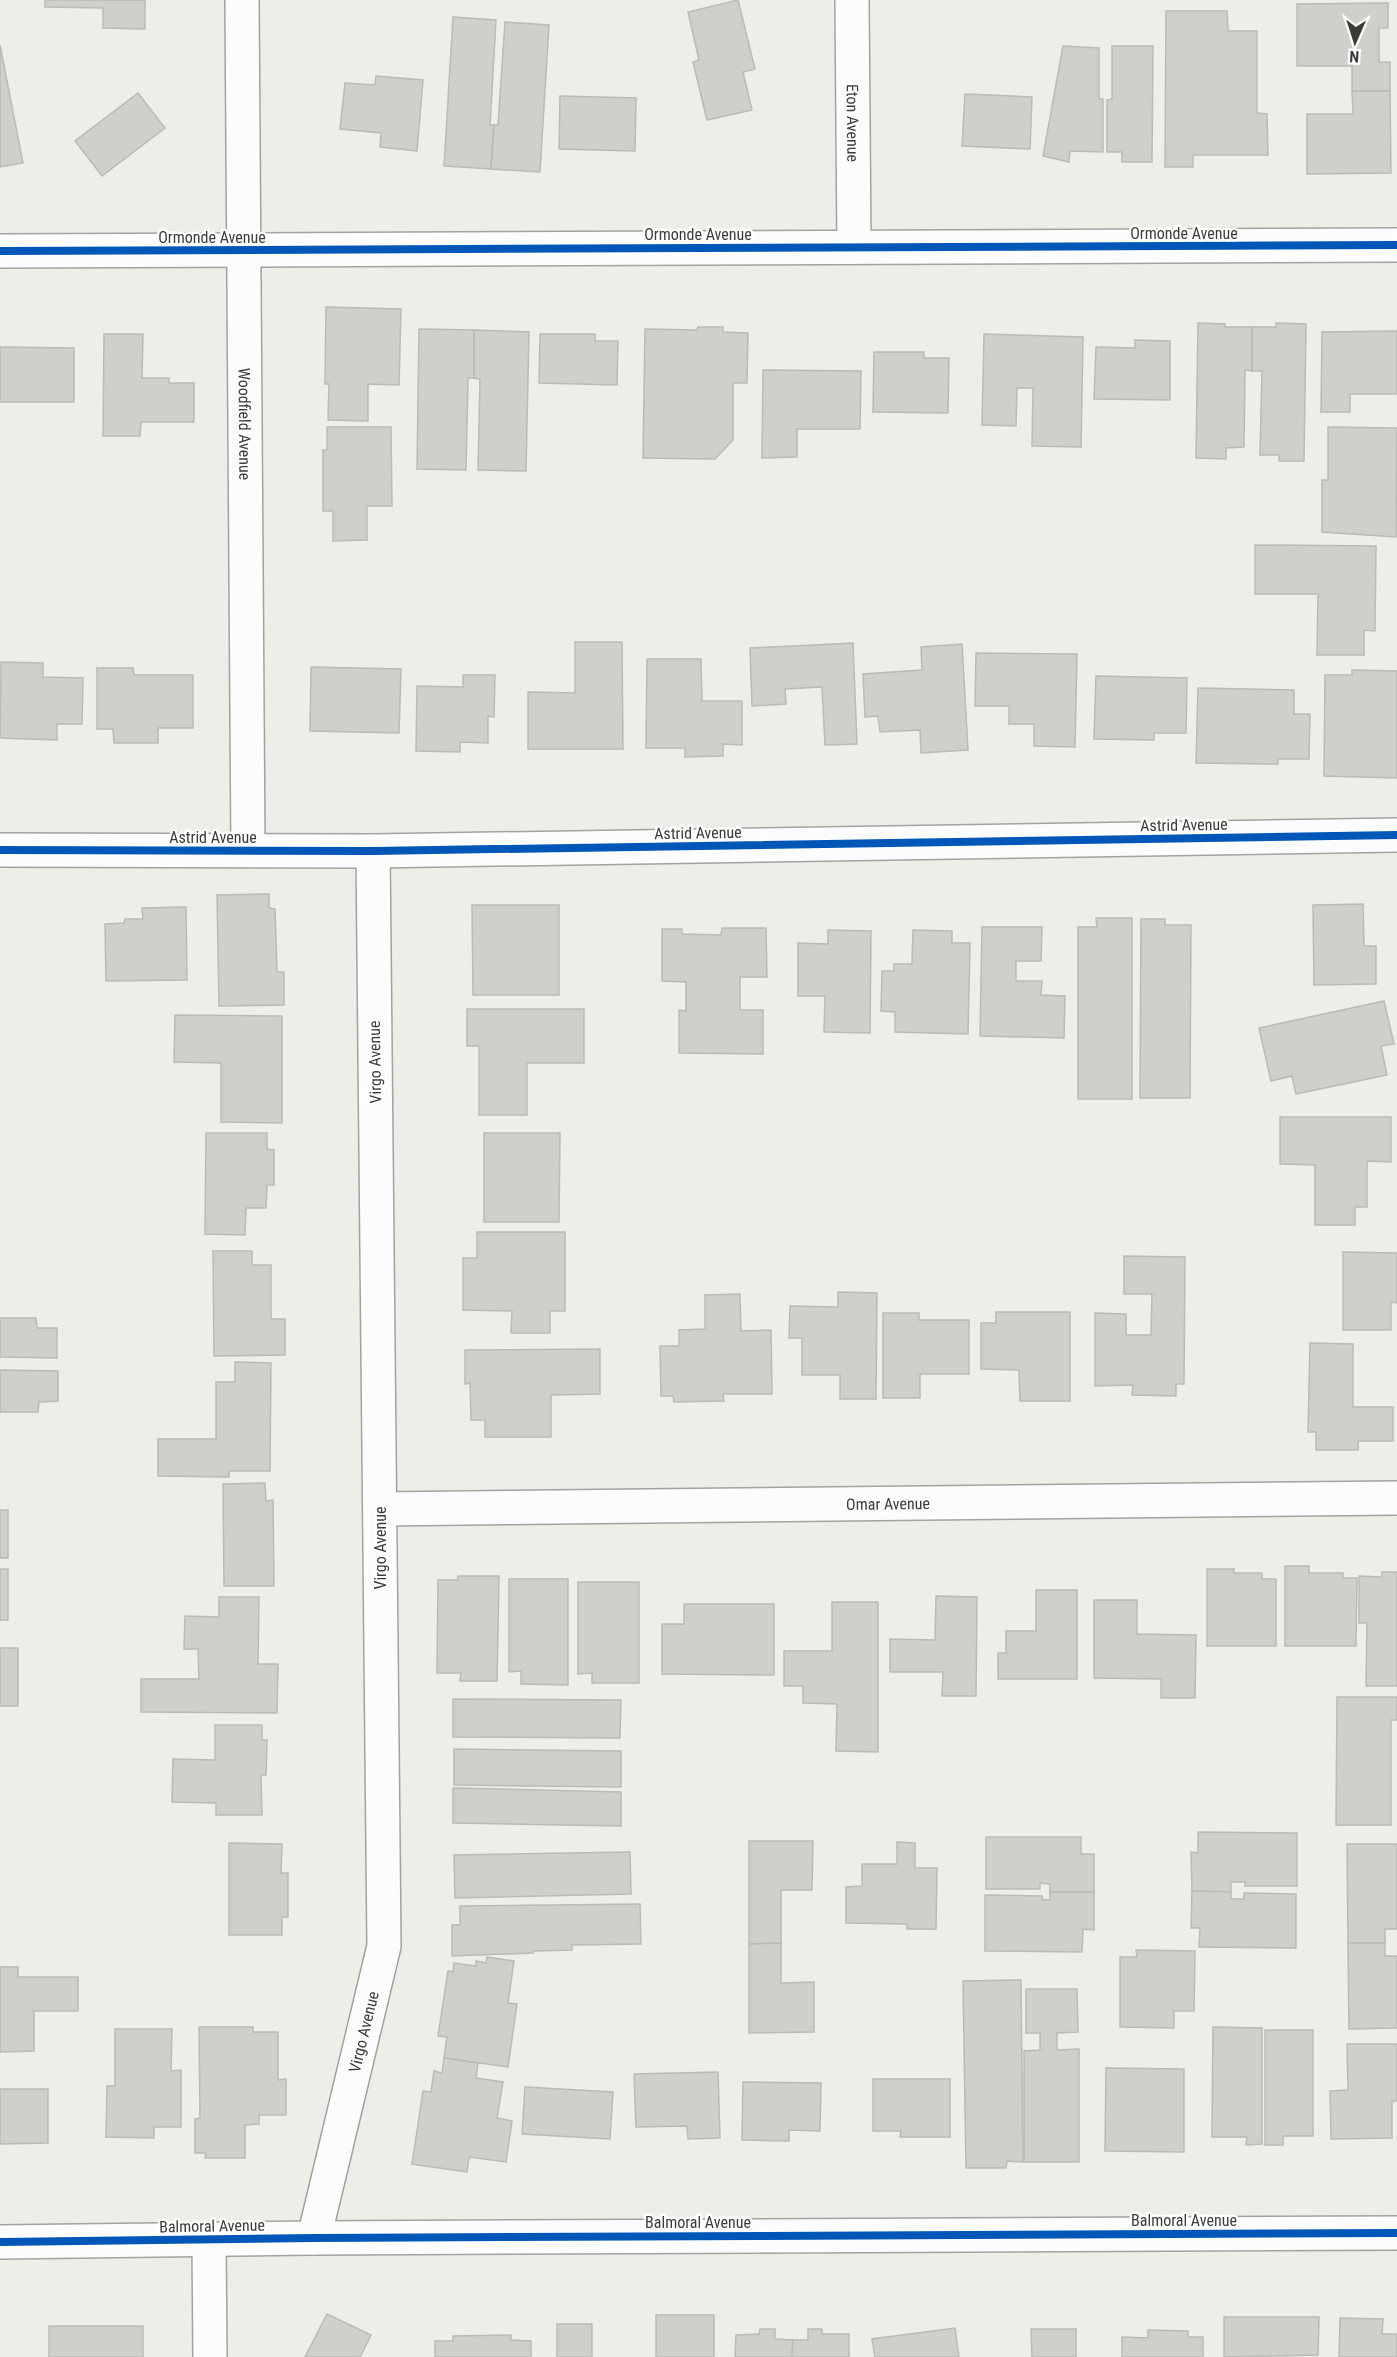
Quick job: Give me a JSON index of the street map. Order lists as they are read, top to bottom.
{
  "streets": {
    "street": [
      "Eton Avenue",
      "Ormonde Avenue",
      "Woodfield Avenue",
      "Astrid Avenue",
      "Virgo Avenue",
      "Omar Avenue",
      "Balmoral Avenue"
    ]
  },
  "crossings": [
    ["Eton Avenue", "Ormonde Avenue"],
    ["Ormonde Avenue", "Woodfield Avenue"],
    ["Woodfield Avenue", "Astrid Avenue"],
    ["Astrid Avenue", "Virgo Avenue"],
    ["Virgo Avenue", "Omar Avenue"],
    ["Virgo Avenue", "Balmoral Avenue"]
  ],
  "north": "bottom"
}
